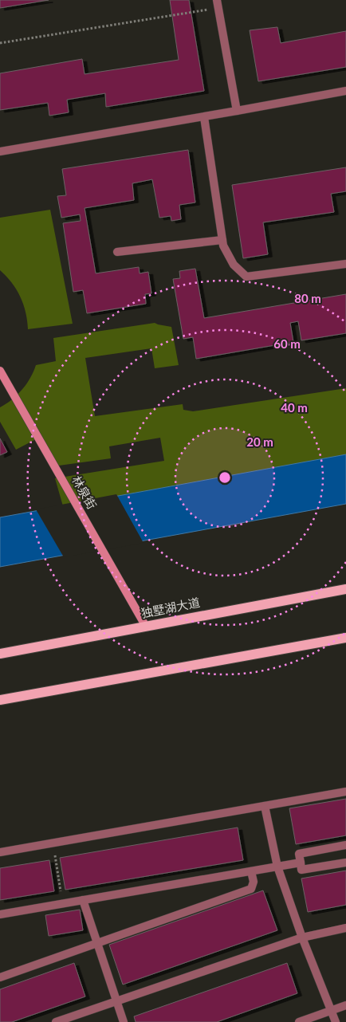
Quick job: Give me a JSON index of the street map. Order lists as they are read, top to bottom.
{
  "streets": {
    "main road": ["林泉街", "独墅湖大道"]
  },
  "crossings": [
    ["林泉街", "独墅湖大道"]
  ],
  "rings": [
    "80 m",
    "60 m",
    "40 m",
    "20 m"
  ]
}
